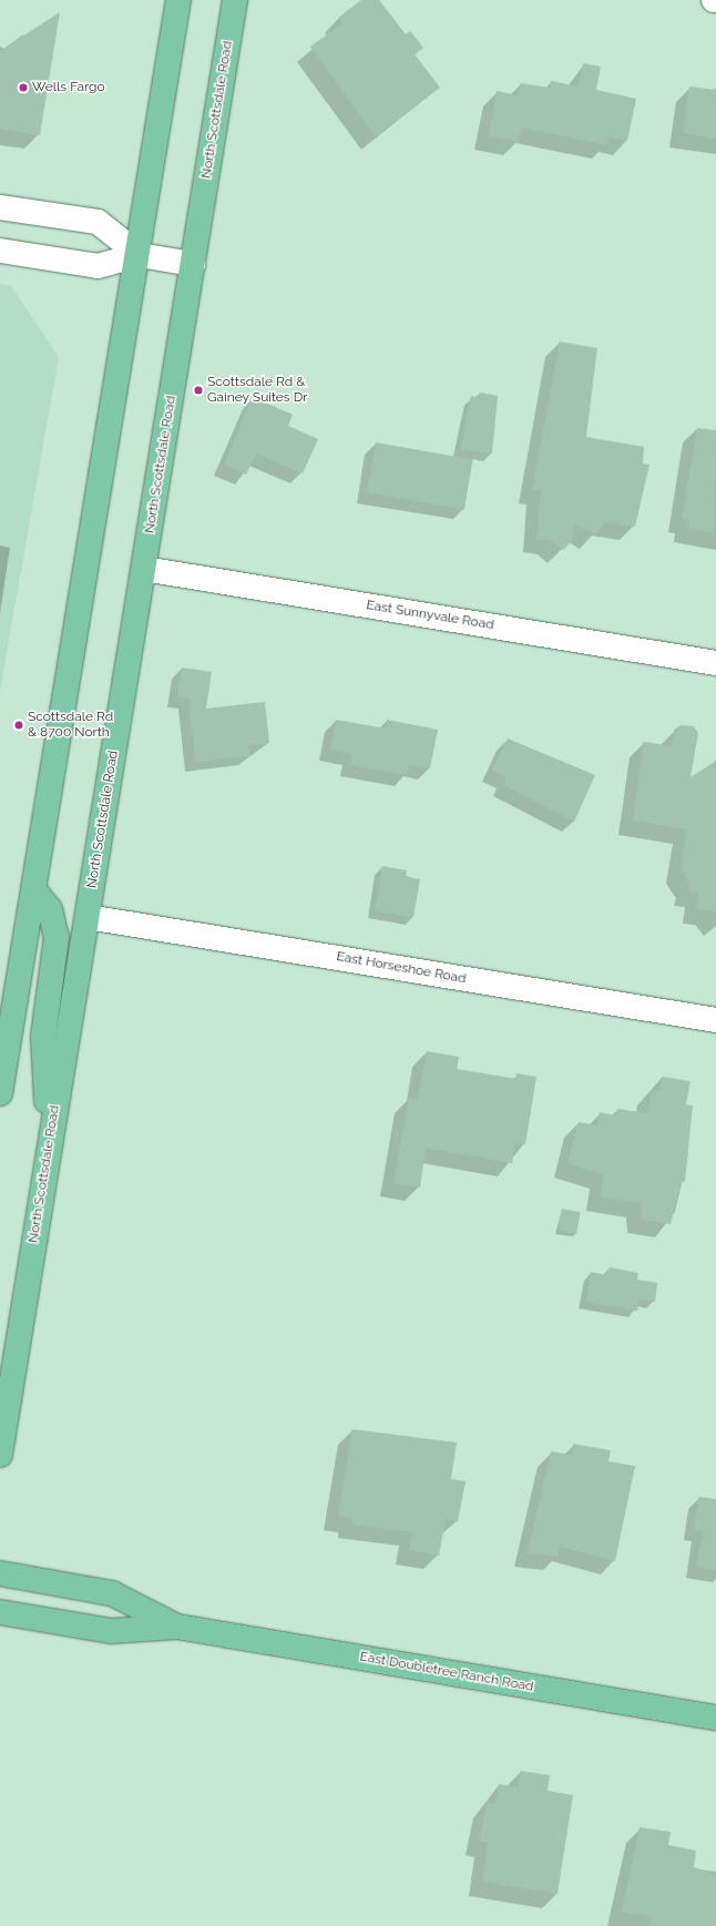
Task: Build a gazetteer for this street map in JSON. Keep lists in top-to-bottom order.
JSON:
{
  "streets": {
    "main road": ["North Scottsdale Road", "East Doubletree Ranch Road"],
    "street": ["East Sunnyvale Road", "East Horseshoe Road"]
  },
  "crossings": [
    ["North Scottsdale Road", "East Sunnyvale Road"],
    ["North Scottsdale Road", "East Horseshoe Road"]
  ],
  "places": ["Wells Fargo", "Scottsdale Rd & Gainey Suites Dr", "Scottsdale Rd & 8700 North"]
}
